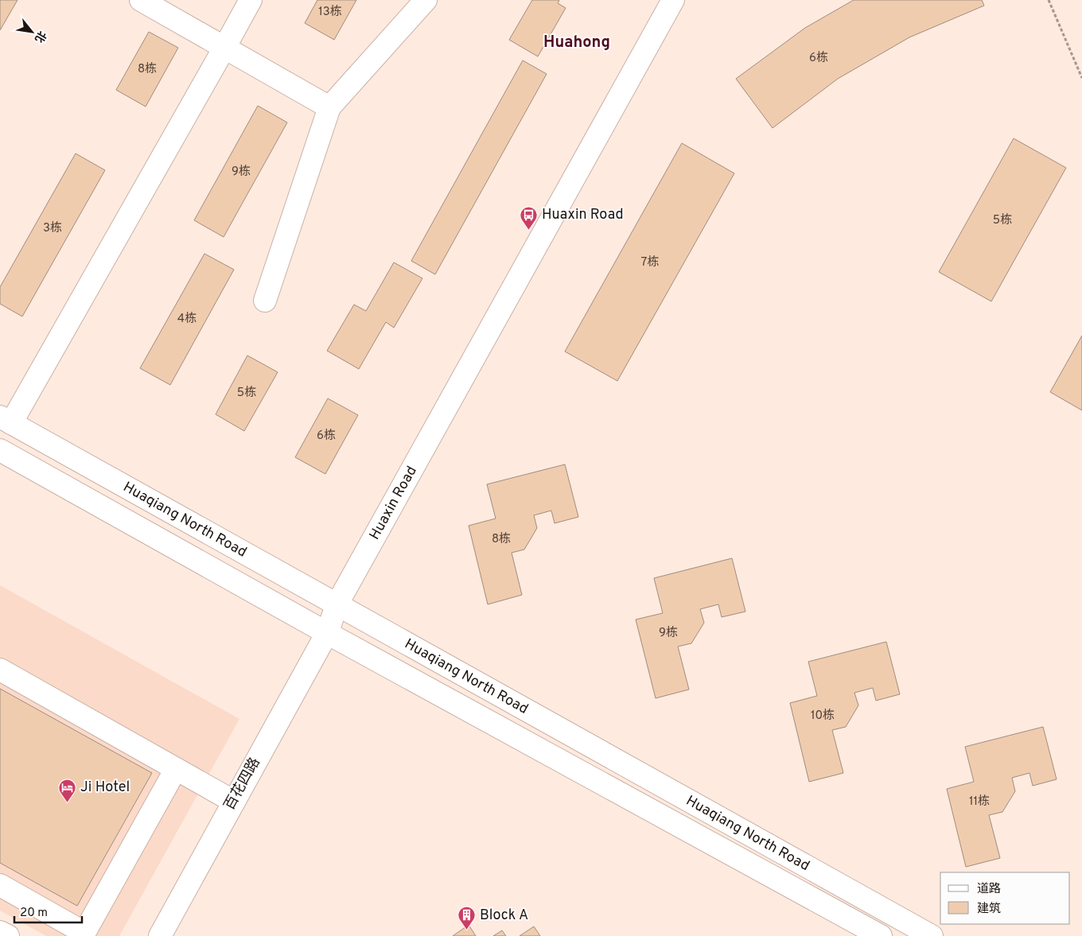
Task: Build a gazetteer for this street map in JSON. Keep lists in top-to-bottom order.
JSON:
{
  "streets": {
    "main road": ["Huaxin Road", "Huaqiang North Road", "百花四路"]
  },
  "crossings": [
    ["Huaxin Road", "Huaqiang North Road"],
    ["Huaxin Road", "百花四路"],
    ["Huaqiang North Road", "百花四路"]
  ],
  "districts": ["Huahong"],
  "places": {
    "bus stop": ["Huaxin Road"],
    "hotel": ["Ji Hotel"],
    "building": ["Block A"]
  },
  "house_numbers": [
    "13栋",
    "6栋",
    "8栋",
    "9栋",
    "5栋",
    "3栋",
    "7栋",
    "4栋",
    "5栋",
    "6栋",
    "8栋",
    "9栋",
    "10栋",
    "11栋"
  ],
  "legend": ["道路", "建筑"],
  "scale_bar": "20 m",
  "north": "bottom right"
}
